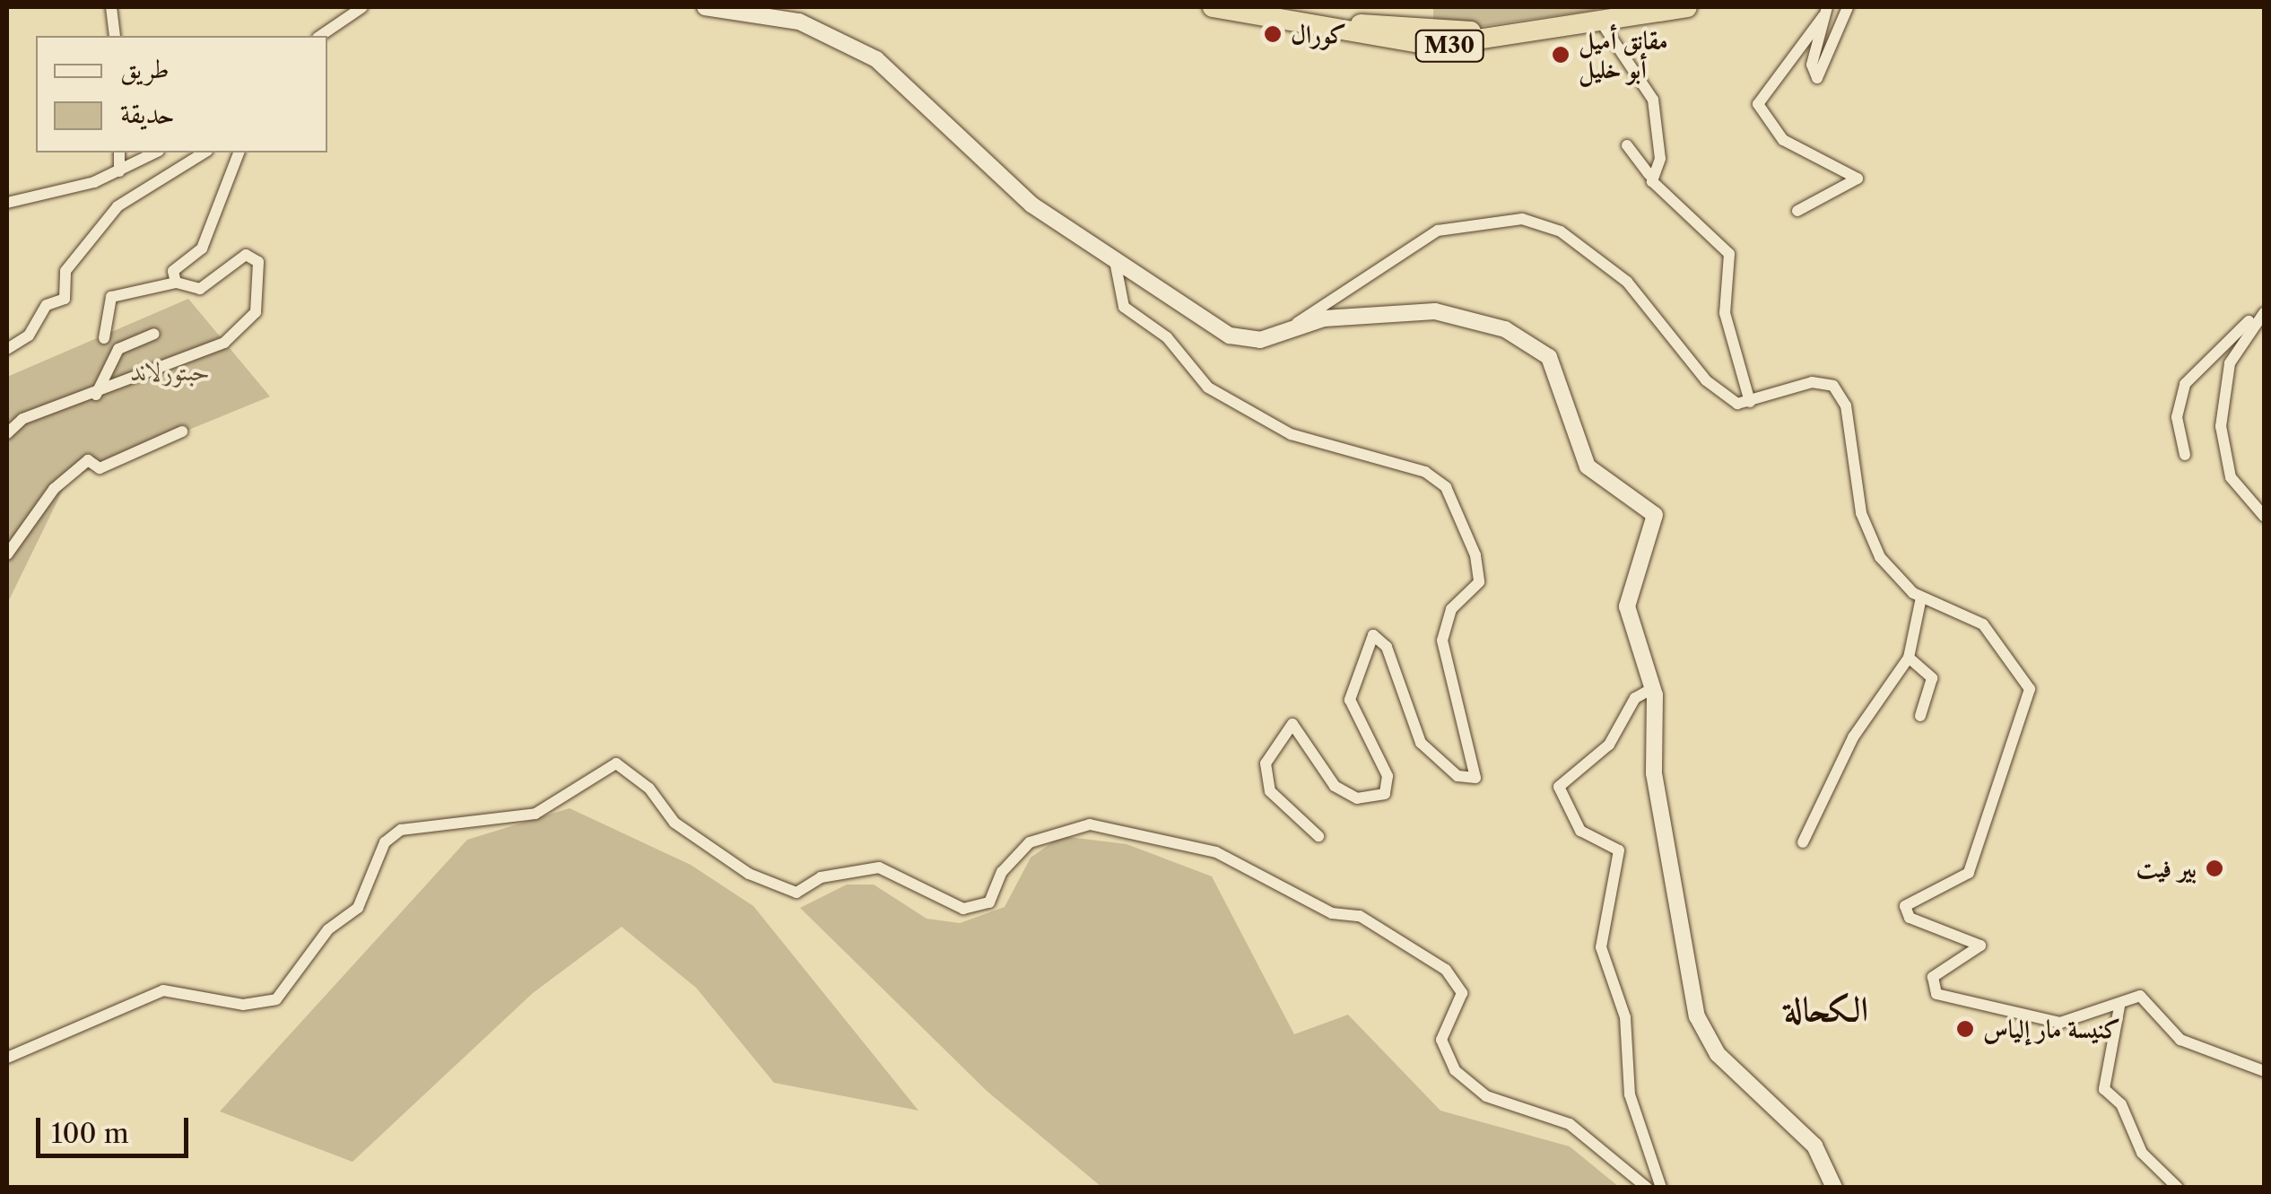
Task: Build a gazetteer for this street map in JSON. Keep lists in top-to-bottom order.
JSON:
{
  "streets": {
    "highway": ["M30"]
  },
  "districts": ["الكحالة"],
  "parks": ["حبتورلاند"],
  "places": [
    "كورال",
    "مقانق أميل أبو خليل",
    "بير فيت",
    "كنيسة مار إلياس"
  ],
  "legend": ["طريق", "حديقة"],
  "scale_bar": "100 m"
}
